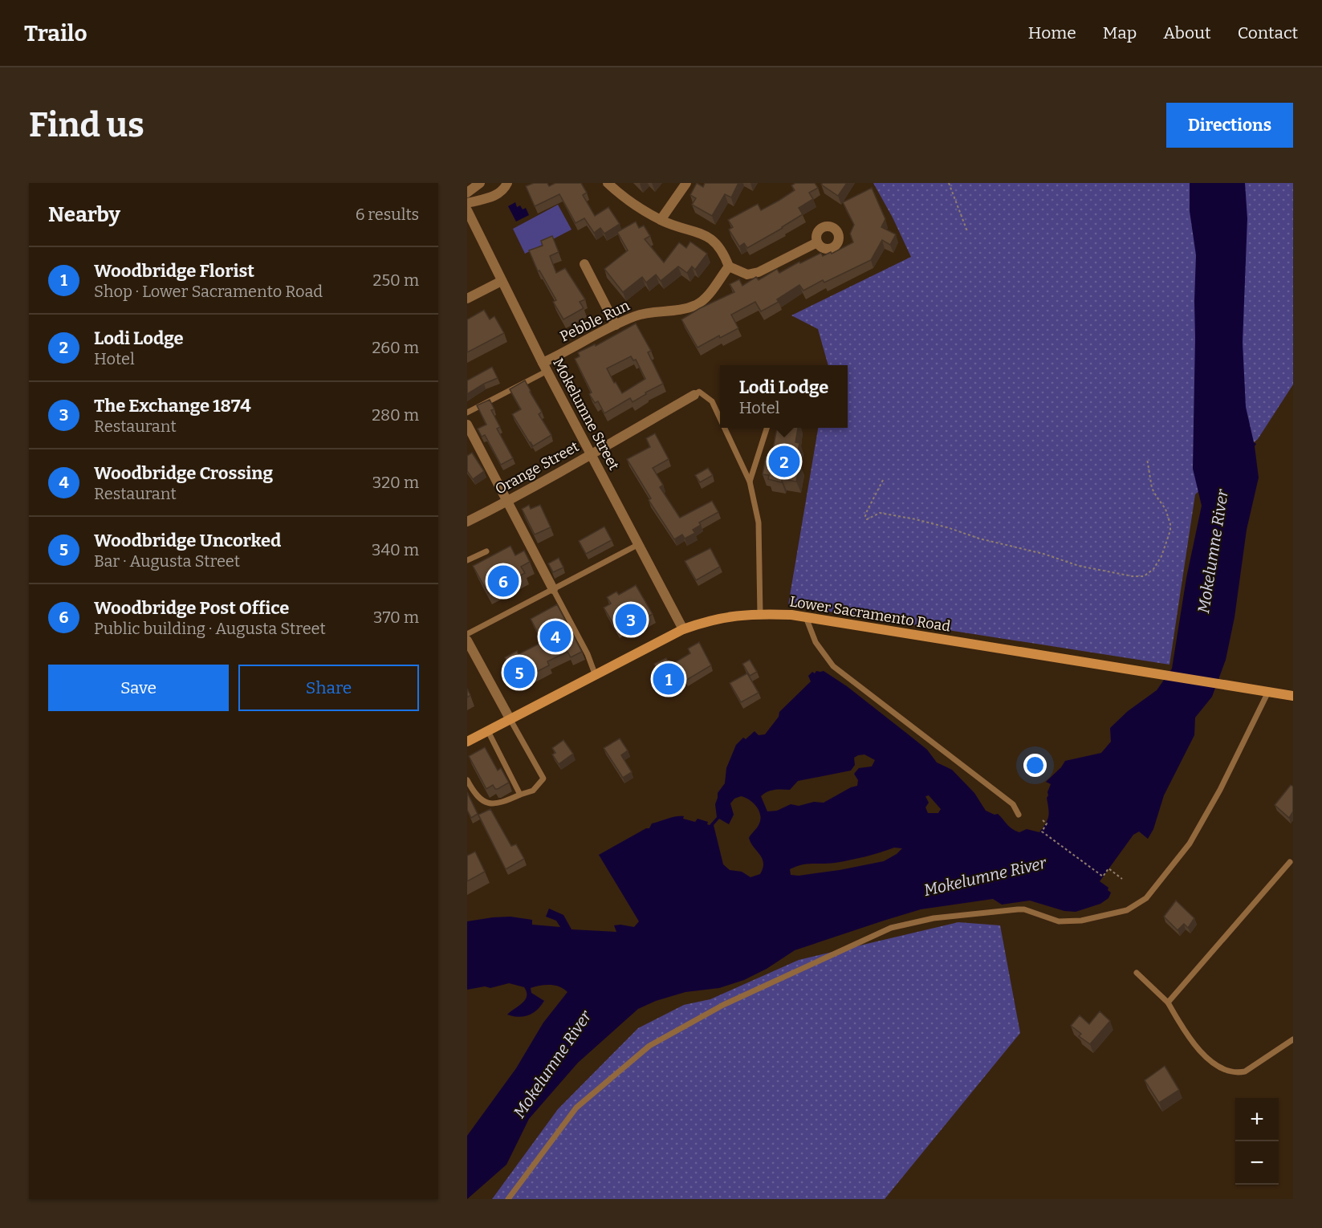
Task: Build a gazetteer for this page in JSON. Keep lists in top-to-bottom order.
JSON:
{
  "streets": {
    "main road": ["Lower Sacramento Road"],
    "street": ["Pebble Run", "Mokelumne Street", "Orange Street"]
  },
  "crossings": [
    ["Pebble Run", "Mokelumne Street"],
    ["Mokelumne Street", "Orange Street"],
    ["Mokelumne Street", "Lower Sacramento Road"]
  ],
  "water": ["Mokelumne River"],
  "page": {
    "header": "Trailo",
    "nav": [
      "Home",
      "Map",
      "About",
      "Contact"
    ],
    "buttons": [
      "Directions",
      ["Save", "Share"]
    ],
    "title": "Find us",
    "heading": ["Nearby", "6 results"],
    "list": [
      {
        "mark": "1",
        "name": "Woodbridge Florist",
        "note": "Shop · Lower Sacramento Road",
        "value": "250 m"
      },
      {
        "mark": "2",
        "name": "Lodi Lodge",
        "note": "Hotel",
        "value": "260 m"
      },
      {
        "mark": "3",
        "name": "The Exchange 1874",
        "note": "Restaurant",
        "value": "280 m"
      },
      {
        "mark": "4",
        "name": "Woodbridge Crossing",
        "note": "Restaurant",
        "value": "320 m"
      },
      {
        "mark": "5",
        "name": "Woodbridge Uncorked",
        "note": "Bar · Augusta Street",
        "value": "340 m"
      },
      {
        "mark": "6",
        "name": "Woodbridge Post Office",
        "note": "Public building · Augusta Street",
        "value": "370 m"
      }
    ],
    "popup": ["Lodi Lodge", "Hotel"],
    "pins": [
      "2",
      "6",
      "3",
      "4",
      "5",
      "1"
    ],
    "map_buttons": ["+", "−"]
  }
}
